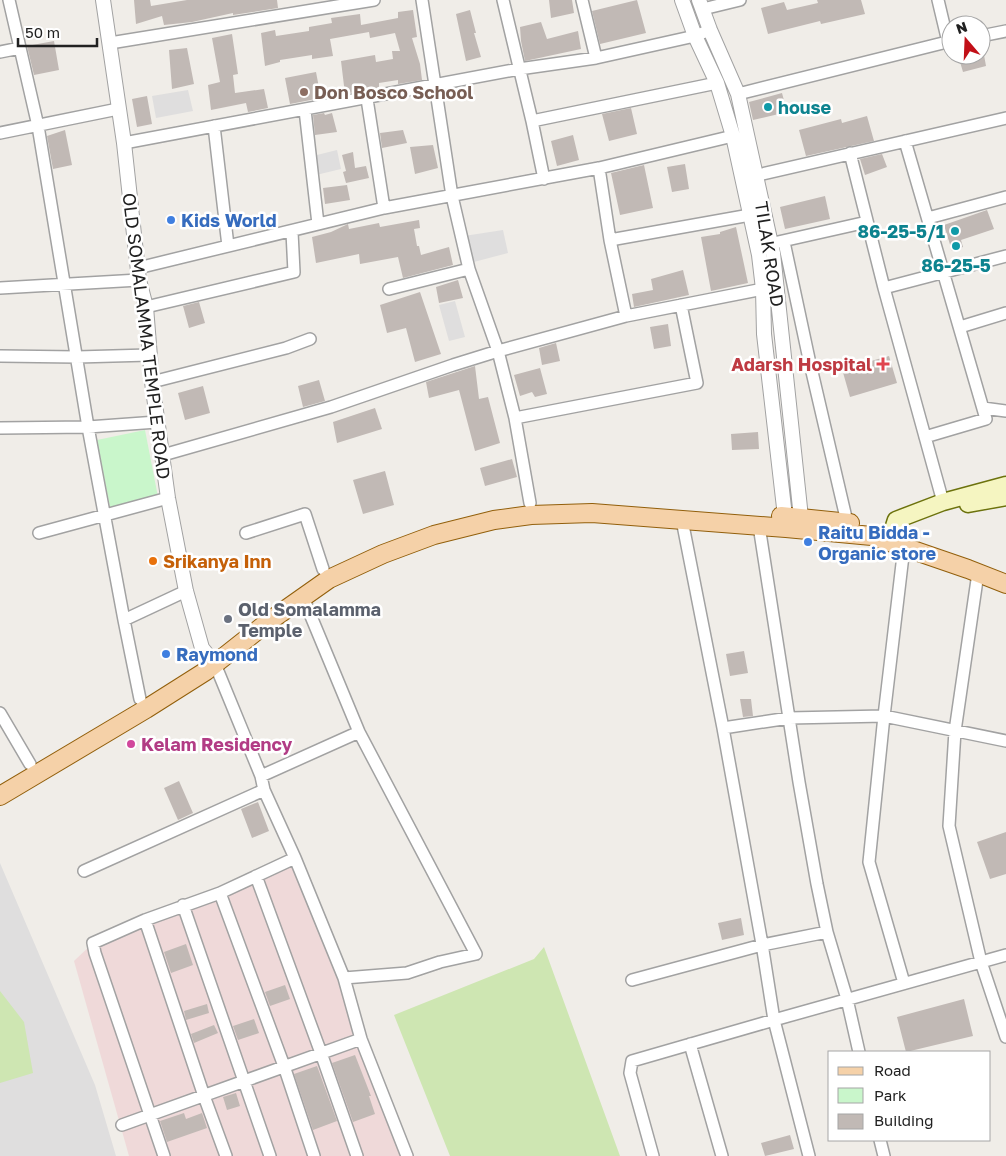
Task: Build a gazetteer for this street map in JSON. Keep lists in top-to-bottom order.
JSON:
{
  "streets": {
    "street": ["TILAK ROAD", "OLD SOMALAMMA TEMPLE ROAD"]
  },
  "places": {
    "other": [
      "Don Bosco School",
      "house",
      "Kids World",
      "86-25-5/1",
      "86-25-5",
      "Raitu Bidda - Organic store",
      "Srikanya Inn",
      "Old Somalamma Temple",
      "Raymond",
      "Kelam Residency"
    ],
    "health": ["Adarsh Hospital"]
  },
  "legend": ["Road", "Park", "Building"],
  "scale_bar": "50 m",
  "north": "top"
}
